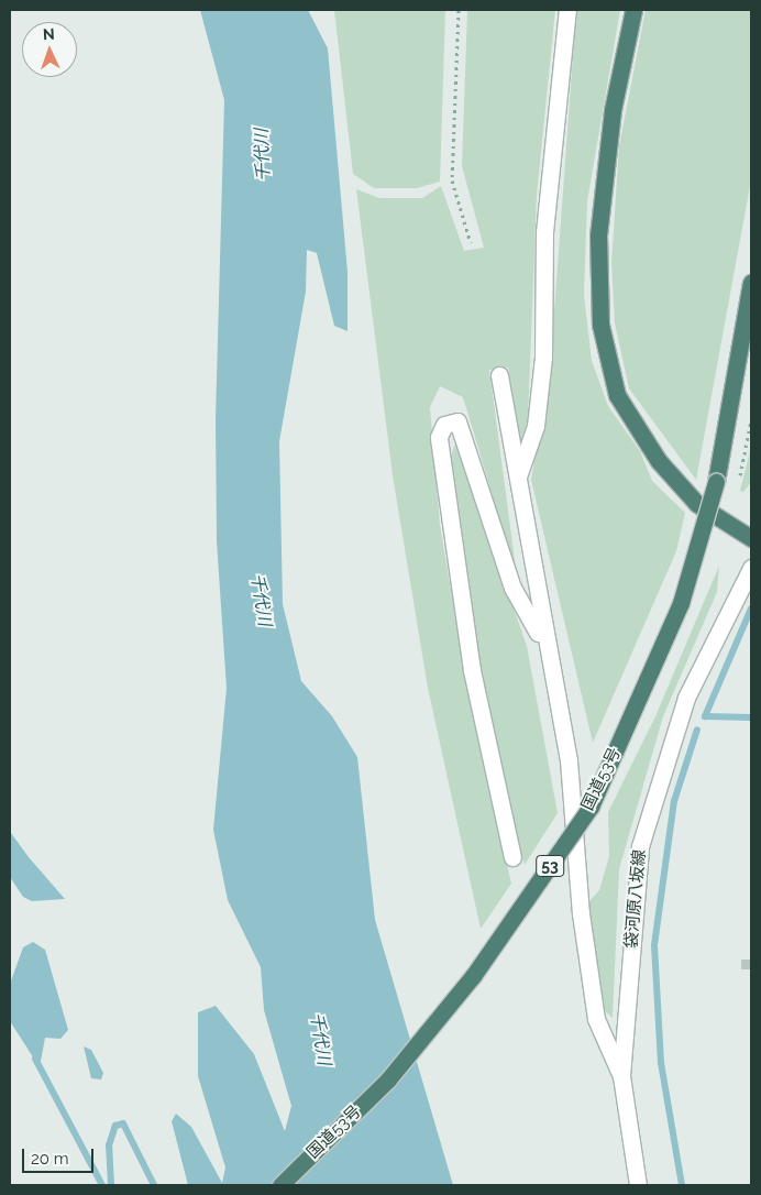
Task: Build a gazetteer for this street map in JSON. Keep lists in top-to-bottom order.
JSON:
{
  "streets": {
    "highway": ["国道53号", "53"],
    "street": ["袋河原八坂線"]
  },
  "water": ["千代川"],
  "scale_bar": "20 m",
  "north": "top"
}
